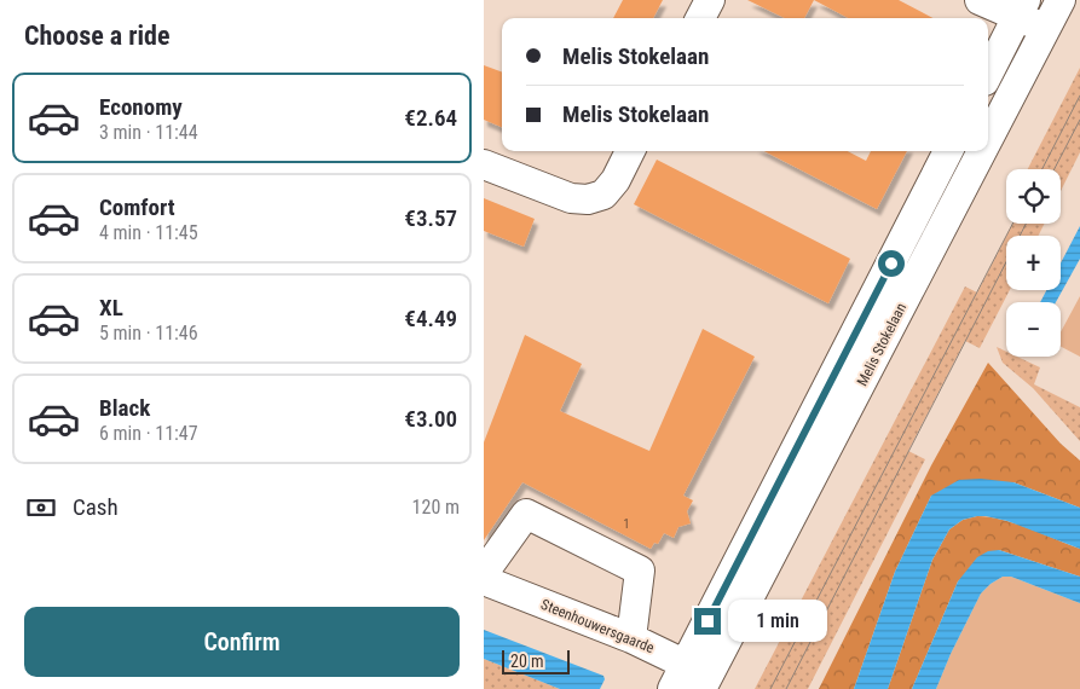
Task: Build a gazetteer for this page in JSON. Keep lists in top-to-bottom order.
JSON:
{
  "streets": {
    "street": ["Melis Stokelaan", "Steenhouwersgaarde"]
  },
  "crossings": [
    ["Melis Stokelaan", "Steenhouwersgaarde"]
  ],
  "house_numbers": ["1"],
  "scale_bar": "20 m",
  "page": {
    "heading": "Choose a ride",
    "banner": ["Melis Stokelaan", "Melis Stokelaan"],
    "list": [
      {
        "name": "Economy",
        "note": "3 min · 11:44",
        "value": "€2.64"
      },
      {
        "name": "Comfort",
        "note": "4 min · 11:45",
        "value": "€3.57"
      },
      {
        "name": "XL",
        "note": "5 min · 11:46",
        "value": "€4.49"
      },
      {
        "name": "Black",
        "note": "6 min · 11:47",
        "value": "€3.00"
      }
    ],
    "map_buttons": ["+", "−"],
    "pay": ["Cash", "120 m"],
    "buttons": "Confirm",
    "bubble": "1 min",
    "scale": "20 m"
  }
}
